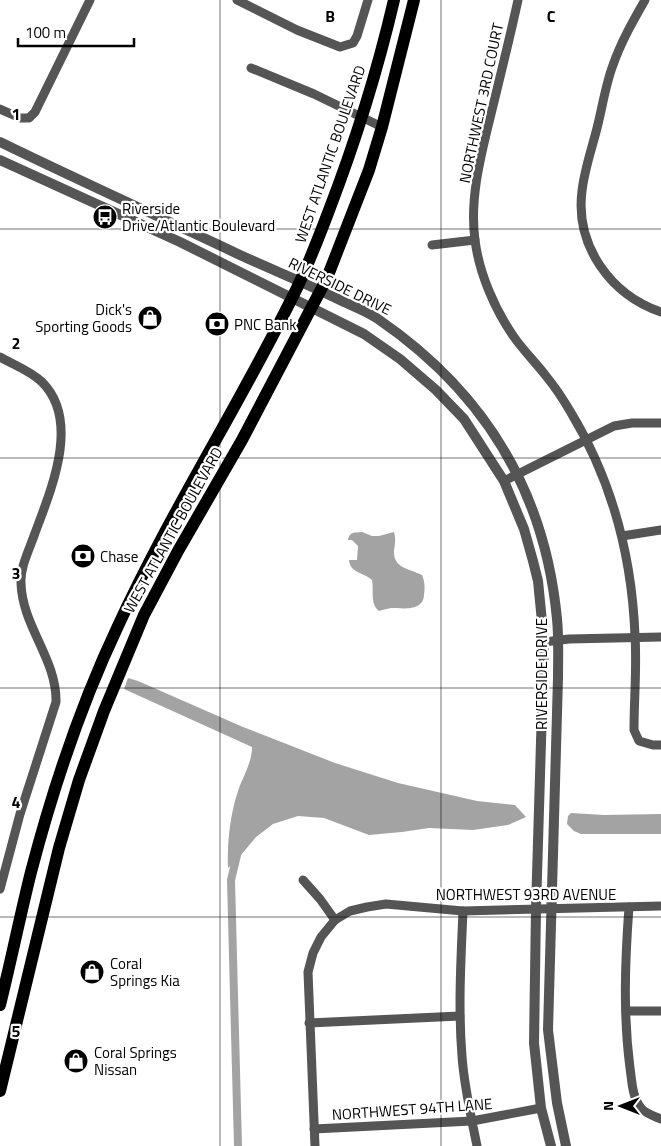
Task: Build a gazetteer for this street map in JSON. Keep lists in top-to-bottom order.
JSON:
{
  "streets": {
    "main road": ["WEST ATLANTIC BOULEVARD"],
    "street": [
      "NORTHWEST 3RD COURT",
      "RIVERSIDE DRIVE",
      "NORTHWEST 93RD AVENUE",
      "NORTHWEST 94TH LANE"
    ]
  },
  "crossings": [
    ["WEST ATLANTIC BOULEVARD", "RIVERSIDE DRIVE"],
    ["RIVERSIDE DRIVE", "NORTHWEST 93RD AVENUE"],
    ["RIVERSIDE DRIVE", "NORTHWEST 94TH LANE"]
  ],
  "places": {
    "bus stop": ["Riverside Drive/Atlantic Boulevard"],
    "shop": ["Dick's Sporting Goods", "Coral Springs Kia", "Coral Springs Nissan"],
    "bank": ["PNC Bank", "Chase"]
  },
  "scale_bar": "100 m",
  "north": "left",
  "grid": {
    "columns": ["B", "C"],
    "rows": [
      "1",
      "2",
      "3",
      "4",
      "5"
    ]
  }
}
